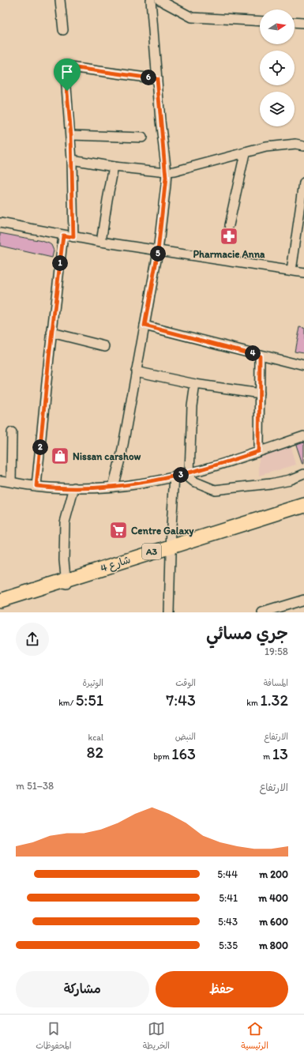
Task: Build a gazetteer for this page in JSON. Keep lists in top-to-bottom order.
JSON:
{
  "streets": {
    "highway": ["A3", "شارع 4"]
  },
  "places": {
    "pharmacy": ["Pharmacie Anna"],
    "shop": ["Nissan carshow"],
    "supermarket": ["Centre Galaxy"]
  },
  "north": "right",
  "page": {
    "pins": [
      "6",
      "5",
      "1",
      "4",
      "2",
      "3"
    ],
    "heading": ["جري مسائي", "19:58"],
    "stats": [
      ["المسافة", "1.32 km"],
      ["الوقت", "7:43"],
      ["الوتيرة", "5:51 /km"],
      ["الارتفاع", "13 m"],
      ["النبض", "163 bpm"],
      ["kcal", "82"]
    ],
    "chart": ["الارتفاع", "38–51 m"],
    "list": [
      {
        "name": "200 m",
        "note": "5:44"
      },
      {
        "name": "400 m",
        "note": "5:41"
      },
      {
        "name": "600 m",
        "note": "5:43"
      },
      {
        "name": "800 m",
        "note": "5:35"
      }
    ],
    "buttons": ["حفظ", "مشاركة"],
    "tabs": ["الرئيسية", "الخريطة", "المحفوظات"]
  }
}
